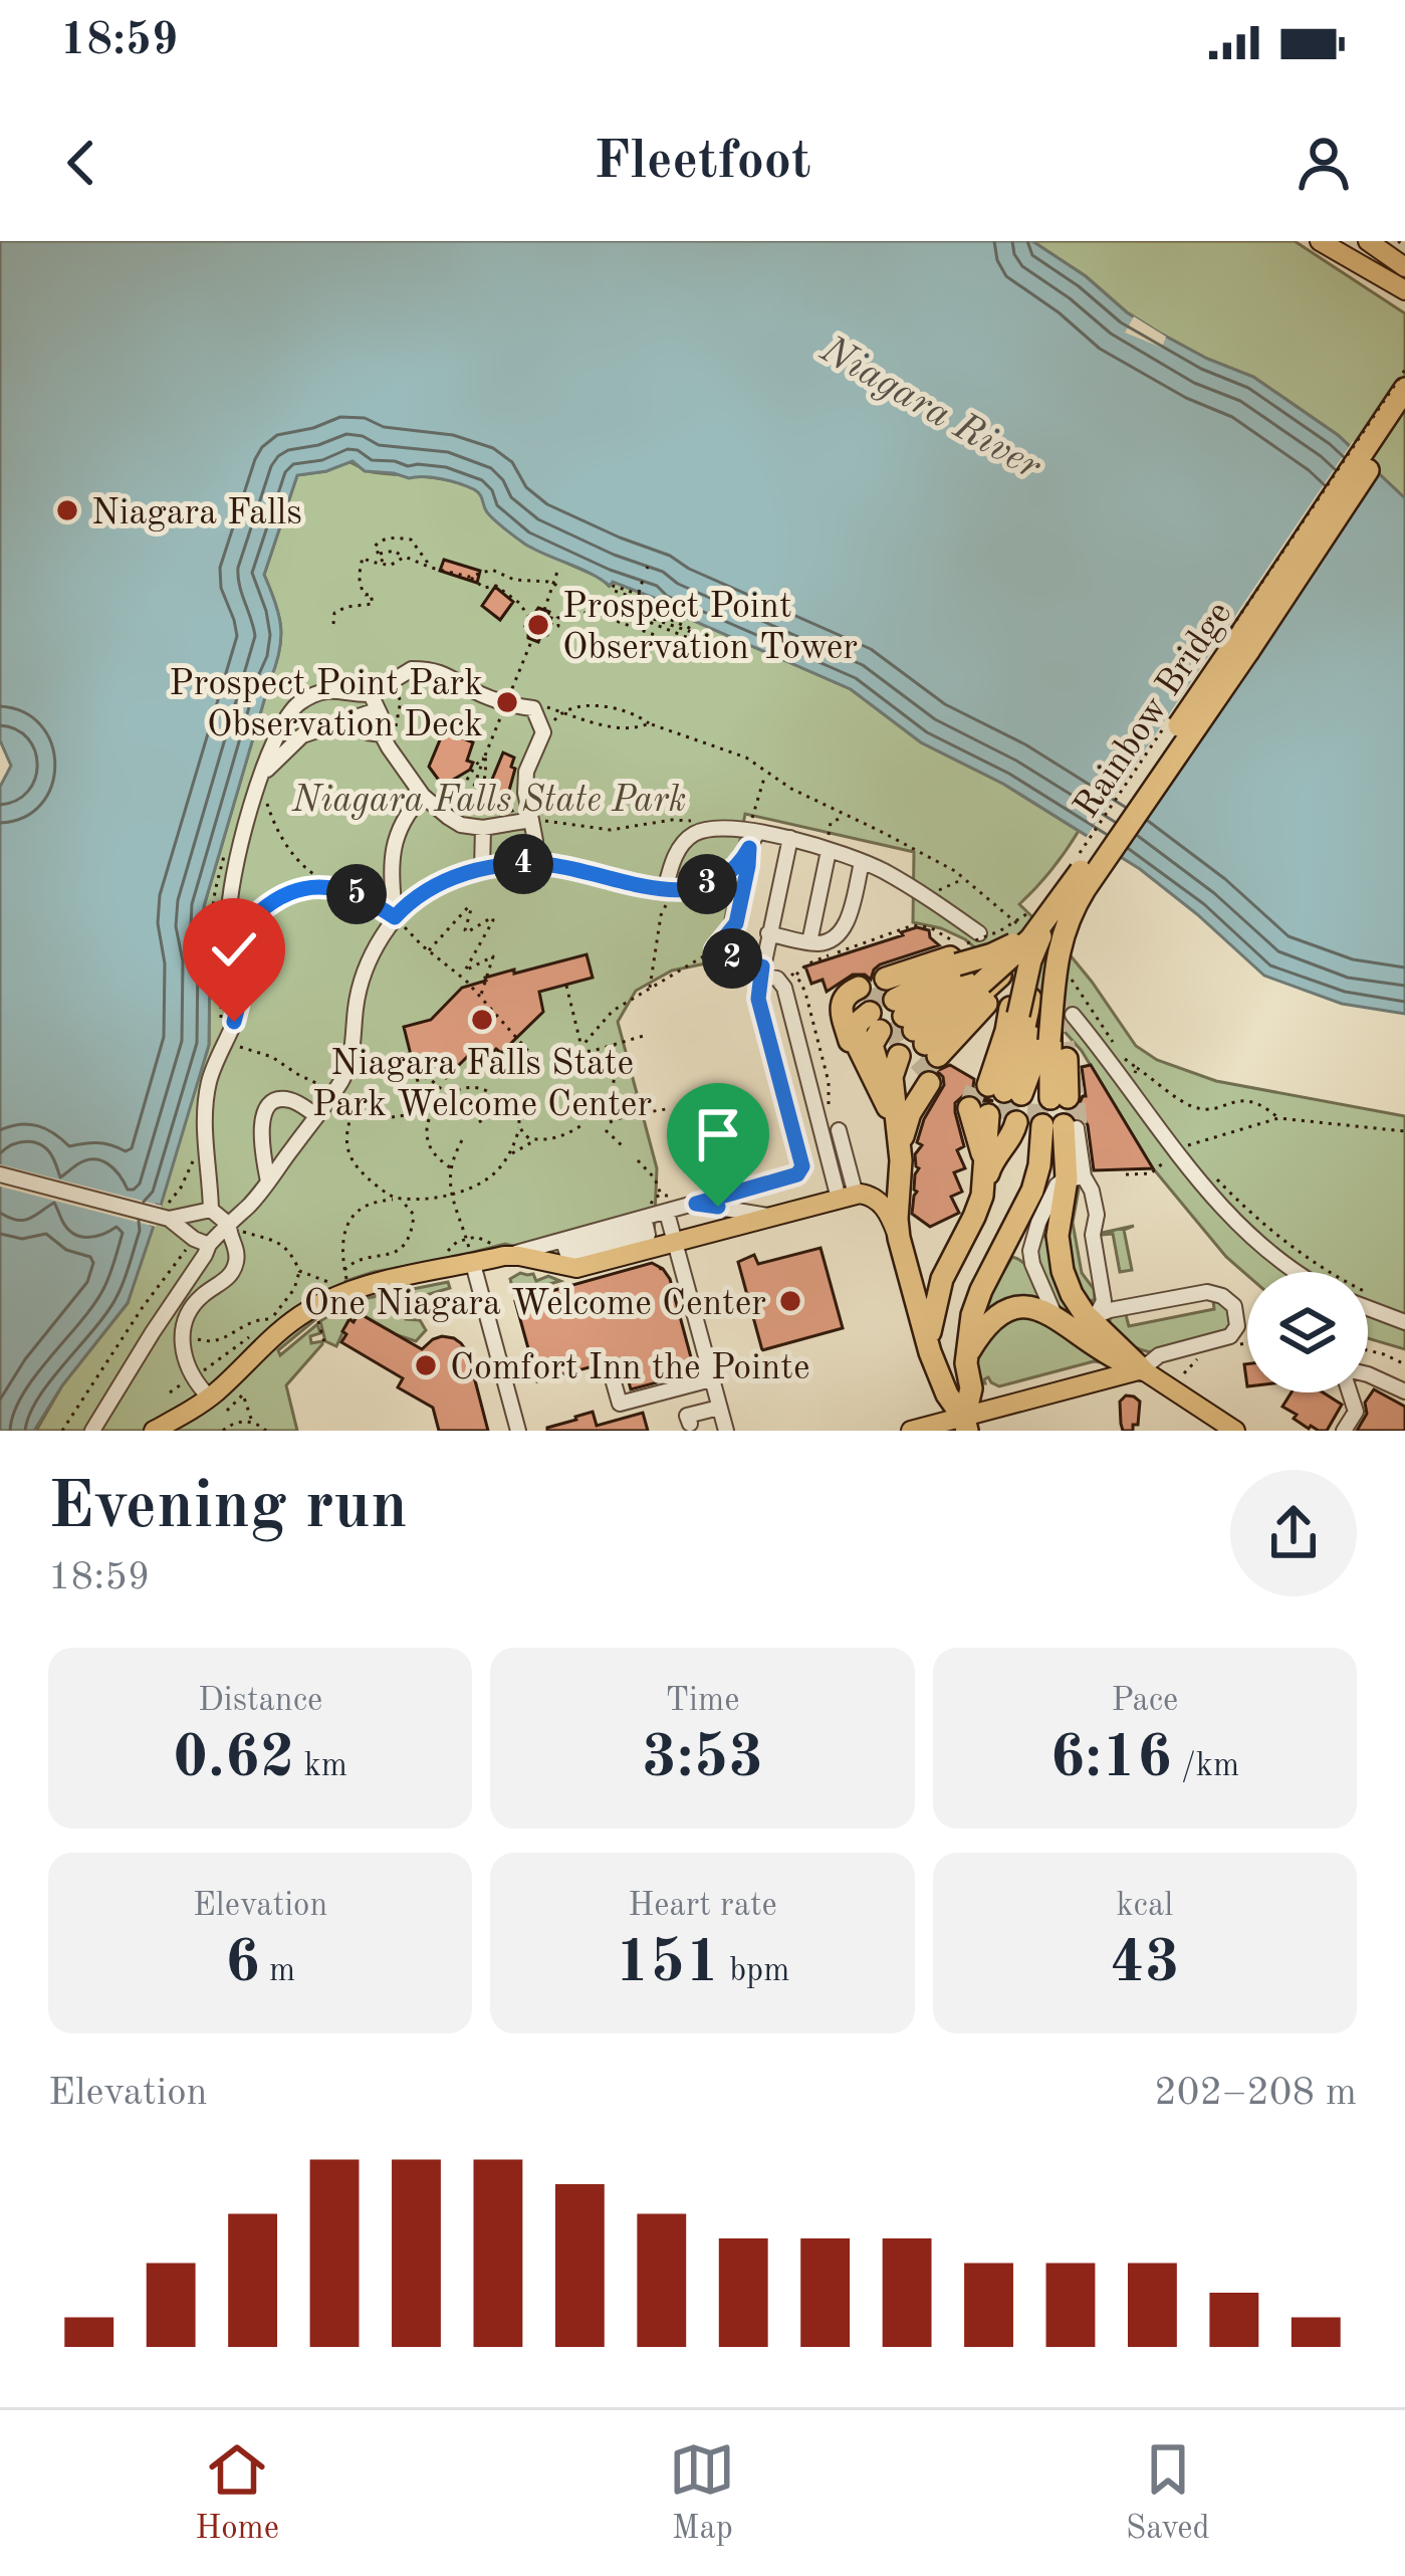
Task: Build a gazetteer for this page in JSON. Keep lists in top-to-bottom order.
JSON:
{
  "streets": {
    "highway": ["Rainbow Bridge"]
  },
  "water": ["Niagara River"],
  "parks": ["Niagara Falls State Park"],
  "places": [
    "Niagara Falls",
    "Prospect Point Observation Tower",
    "Prospect Point Park Observation Deck",
    "Niagara Falls State Park Welcome Center",
    "One Niagara Welcome Center",
    "Comfort Inn the Pointe"
  ],
  "page": {
    "status": "18:59",
    "header": "Fleetfoot",
    "pins": [
      "4",
      "3",
      "5",
      "2"
    ],
    "heading": ["Evening run", "18:59"],
    "stats": [
      ["Distance", "0.62 km"],
      ["Time", "3:53"],
      ["Pace", "6:16 /km"],
      ["Elevation", "6 m"],
      ["Heart rate", "151 bpm"],
      ["kcal", "43"]
    ],
    "chart": ["Elevation", "202–208 m"],
    "tabs": ["Home", "Map", "Saved"]
  }
}
